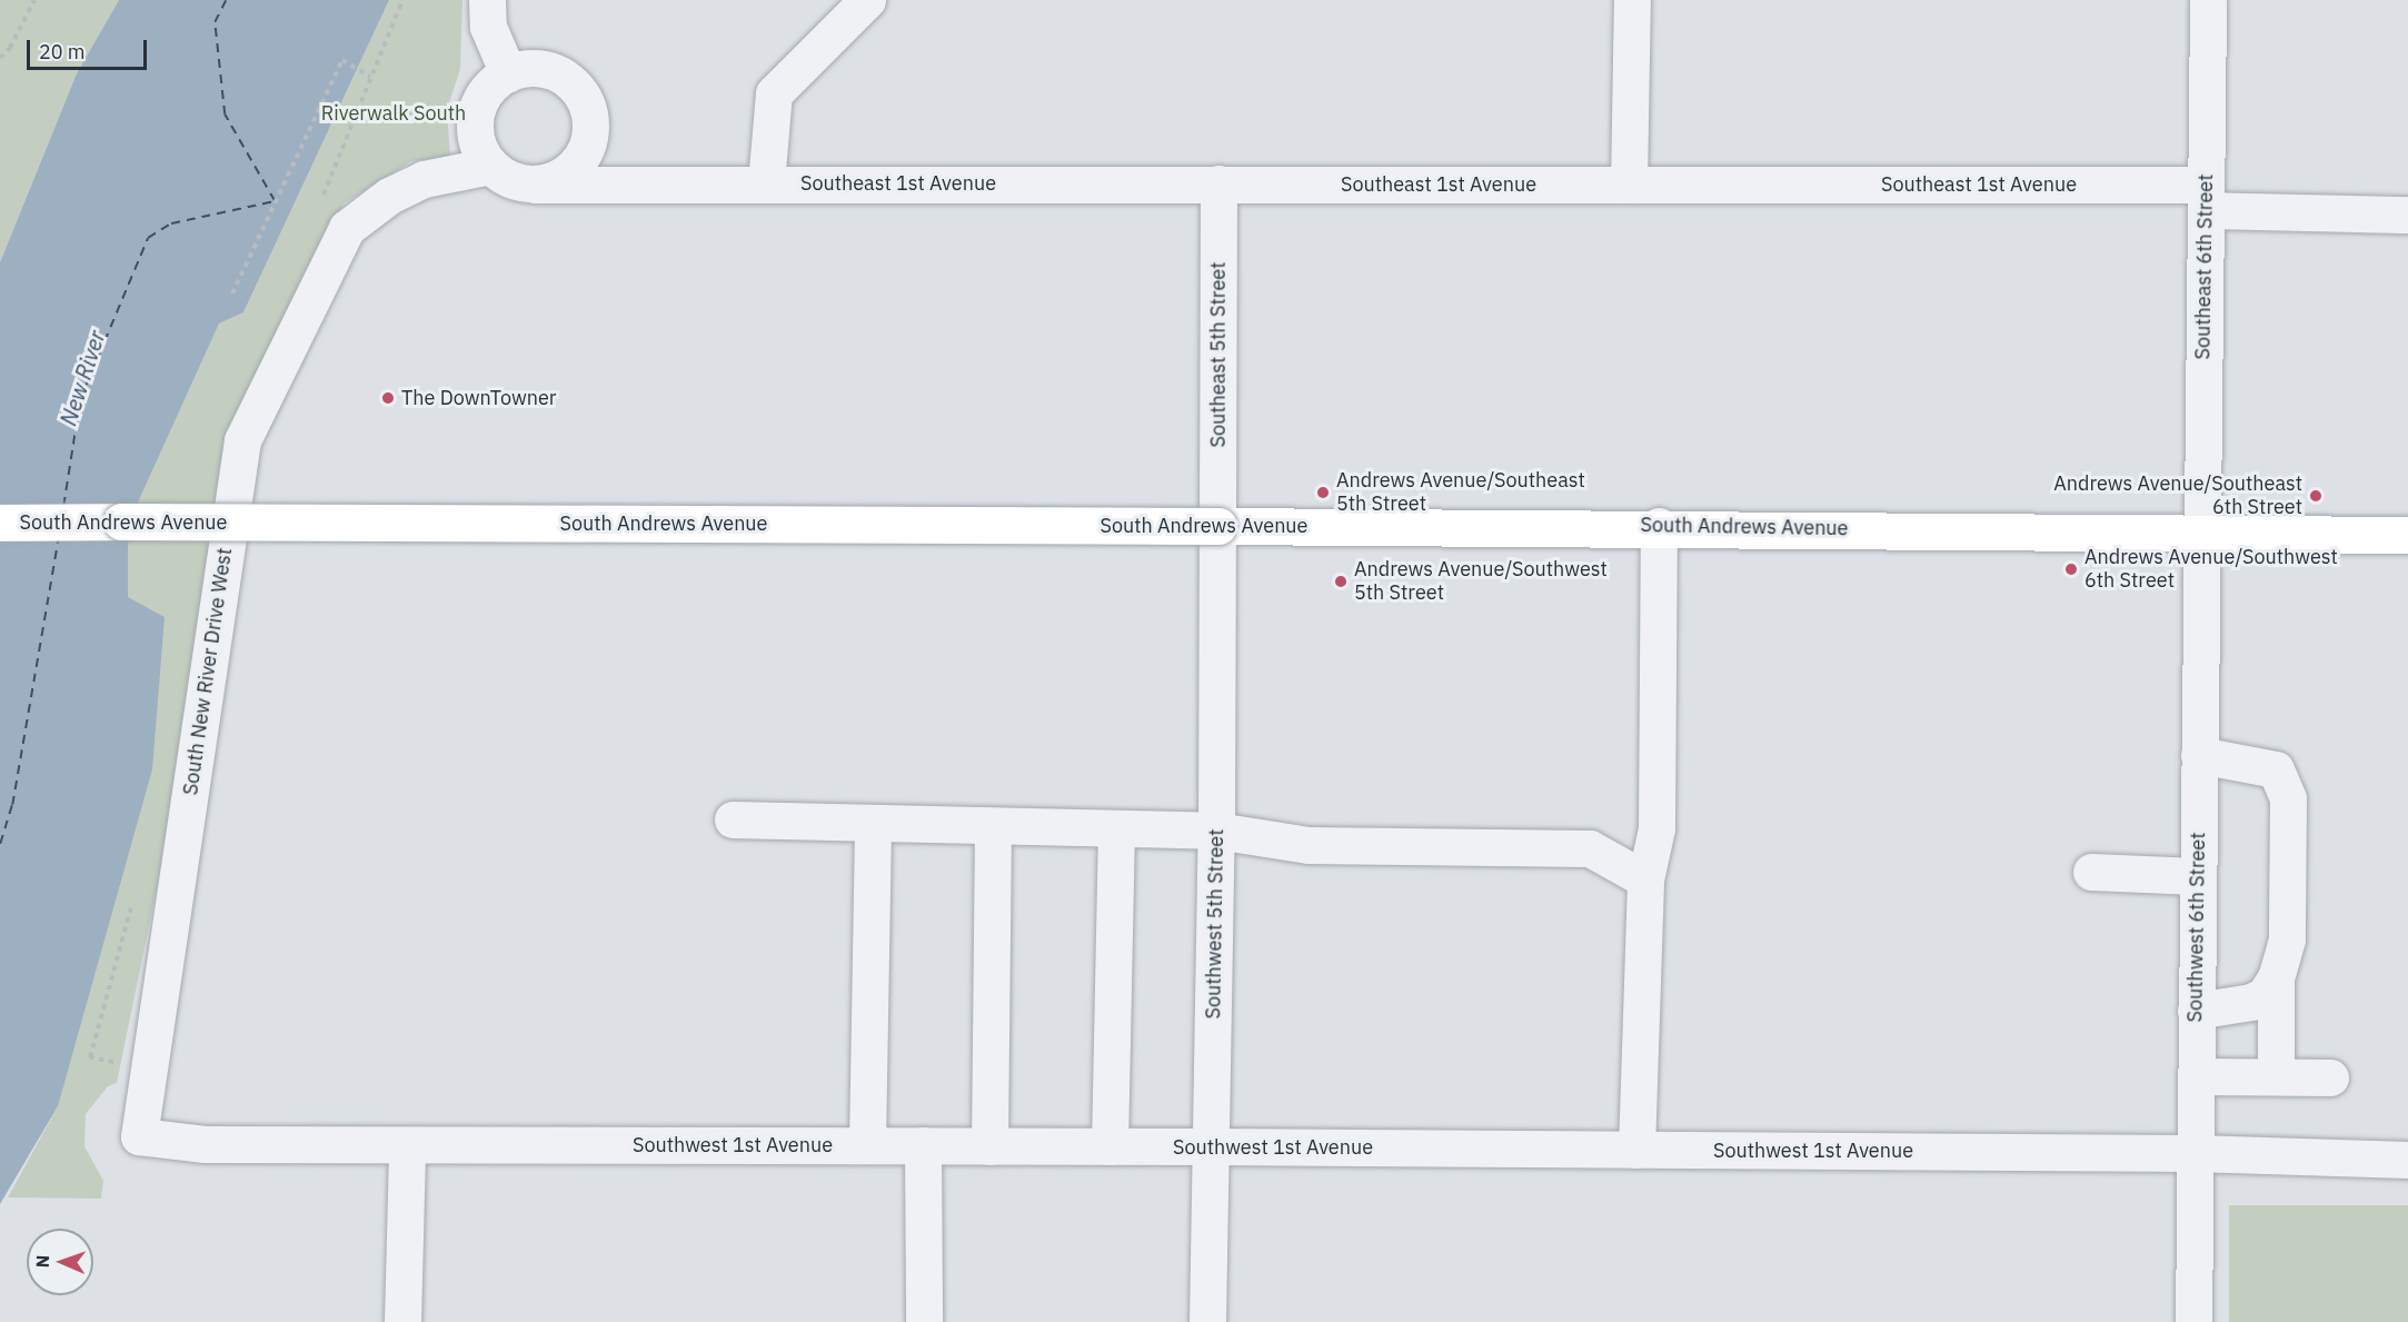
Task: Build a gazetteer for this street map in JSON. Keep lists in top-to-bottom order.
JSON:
{
  "streets": {
    "main road": ["South Andrews Avenue"],
    "street": [
      "Southeast 1st Avenue",
      "Southeast 6th Street",
      "Southeast 5th Street",
      "South New River Drive West",
      "Southwest 5th Street",
      "Southwest 6th Street",
      "Southwest 1st Avenue"
    ]
  },
  "crossings": [
    ["Southeast 1st Avenue", "Southeast 6th Street"],
    ["Southeast 1st Avenue", "Southeast 5th Street"],
    ["Southeast 1st Avenue", "South New River Drive West"],
    ["Southeast 6th Street", "South Andrews Avenue"],
    ["Southeast 6th Street", "Southwest 6th Street"],
    ["Southeast 5th Street", "South Andrews Avenue"],
    ["Southeast 5th Street", "Southwest 5th Street"],
    ["South Andrews Avenue", "Southwest 5th Street"],
    ["South Andrews Avenue", "Southwest 6th Street"],
    ["South New River Drive West", "Southwest 1st Avenue"],
    ["Southwest 5th Street", "Southwest 1st Avenue"],
    ["Southwest 6th Street", "Southwest 1st Avenue"]
  ],
  "water": ["New River"],
  "parks": ["Riverwalk South"],
  "places": [
    "The DownTowner",
    "Andrews Avenue/Southeast 5th Street",
    "Andrews Avenue/Southeast 6th Street",
    "Andrews Avenue/Southwest 6th Street",
    "Andrews Avenue/Southwest 5th Street"
  ],
  "scale_bar": "20 m",
  "north": "left"
}
